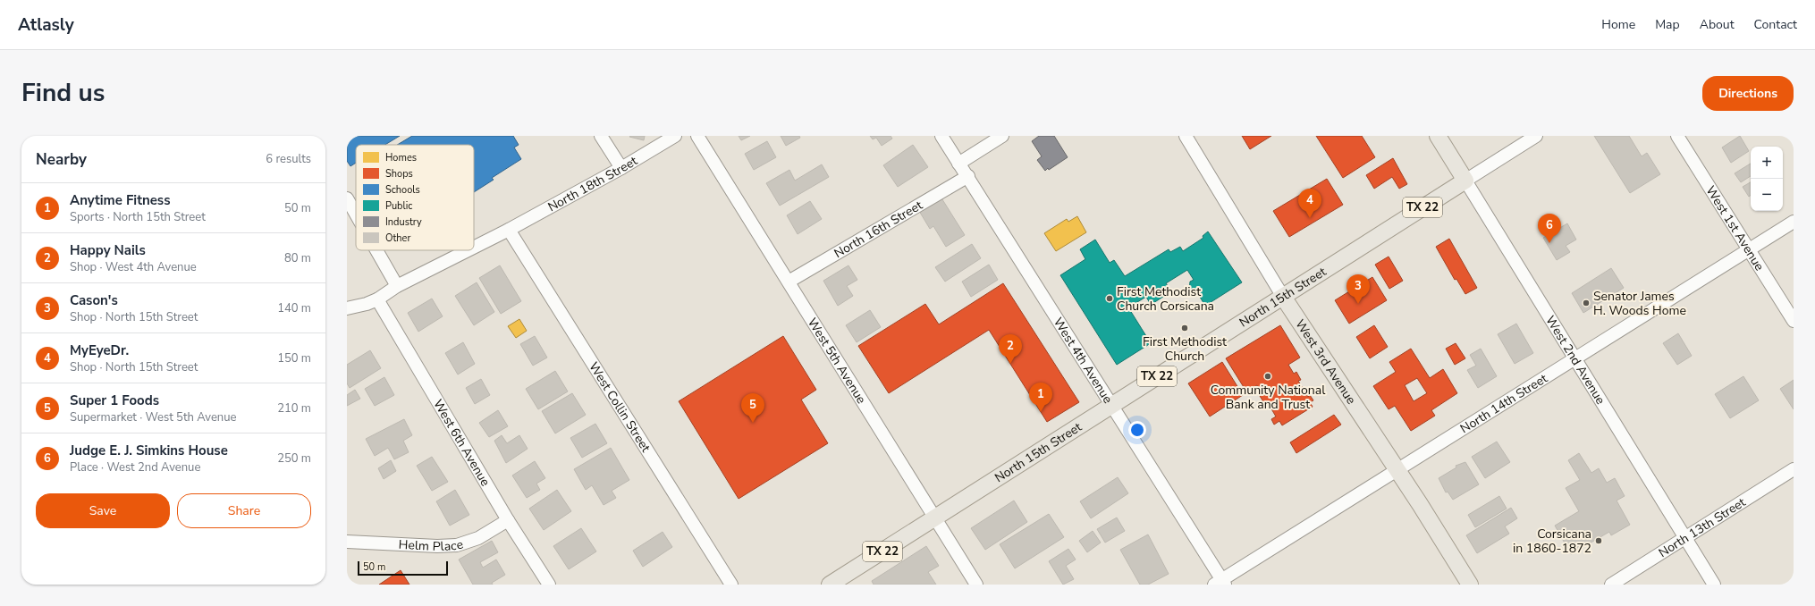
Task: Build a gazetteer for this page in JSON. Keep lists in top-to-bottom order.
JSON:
{
  "streets": {
    "main road": [
      "TX 22",
      "North 15th Street",
      "West 2nd Avenue",
      "West 3rd Avenue"
    ],
    "street": [
      "North 18th Street",
      "North 16th Street",
      "West 1st Avenue",
      "West 4th Avenue",
      "West 5th Avenue",
      "North 14th Street",
      "West Collin Street",
      "West 6th Avenue",
      "North 13th Street",
      "Helm Place"
    ]
  },
  "crossings": [
    ["North 18th Street", "West Collin Street"],
    ["North 18th Street", "West 6th Avenue"],
    ["North 16th Street", "West 4th Avenue"],
    ["North 16th Street", "West 5th Avenue"],
    ["West 1st Avenue", "North 14th Street"],
    ["North 15th Street", "West 4th Avenue"],
    ["North 15th Street", "West 5th Avenue"],
    ["North 15th Street", "West 2nd Avenue"],
    ["North 15th Street", "West 3rd Avenue"],
    ["West 4th Avenue", "North 14th Street"],
    ["West 2nd Avenue", "North 14th Street"],
    ["West 2nd Avenue", "North 13th Street"],
    ["West 3rd Avenue", "North 14th Street"],
    ["West 6th Avenue", "Helm Place"]
  ],
  "places": [
    "First Methodist Church Corsicana",
    "Senator James H. Woods Home",
    "First Methodist Church",
    "Community National Bank and Trust",
    "Corsicana in 1860-1872"
  ],
  "legend": [
    "Homes",
    "Shops",
    "Schools",
    "Public",
    "Industry",
    "Other"
  ],
  "scale_bar": "50 m",
  "page": {
    "header": "Atlasly",
    "nav": [
      "Home",
      "Map",
      "About",
      "Contact"
    ],
    "title": "Find us",
    "buttons": [
      "Directions",
      ["Save", "Share"]
    ],
    "heading": ["Nearby", "6 results"],
    "map_buttons": ["+", "−"],
    "list": [
      {
        "mark": "1",
        "name": "Anytime Fitness",
        "note": "Sports · North 15th Street",
        "value": "50 m"
      },
      {
        "mark": "2",
        "name": "Happy Nails",
        "note": "Shop · West 4th Avenue",
        "value": "80 m"
      },
      {
        "mark": "3",
        "name": "Cason's",
        "note": "Shop · North 15th Street",
        "value": "140 m"
      },
      {
        "mark": "4",
        "name": "MyEyeDr.",
        "note": "Shop · North 15th Street",
        "value": "150 m"
      },
      {
        "mark": "5",
        "name": "Super 1 Foods",
        "note": "Supermarket · West 5th Avenue",
        "value": "210 m"
      },
      {
        "mark": "6",
        "name": "Judge E. J. Simkins House",
        "note": "Place · West 2nd Avenue",
        "value": "250 m"
      }
    ],
    "pins": [
      "4",
      "6",
      "3",
      "2",
      "1",
      "5"
    ],
    "scale": "50 m"
  }
}
